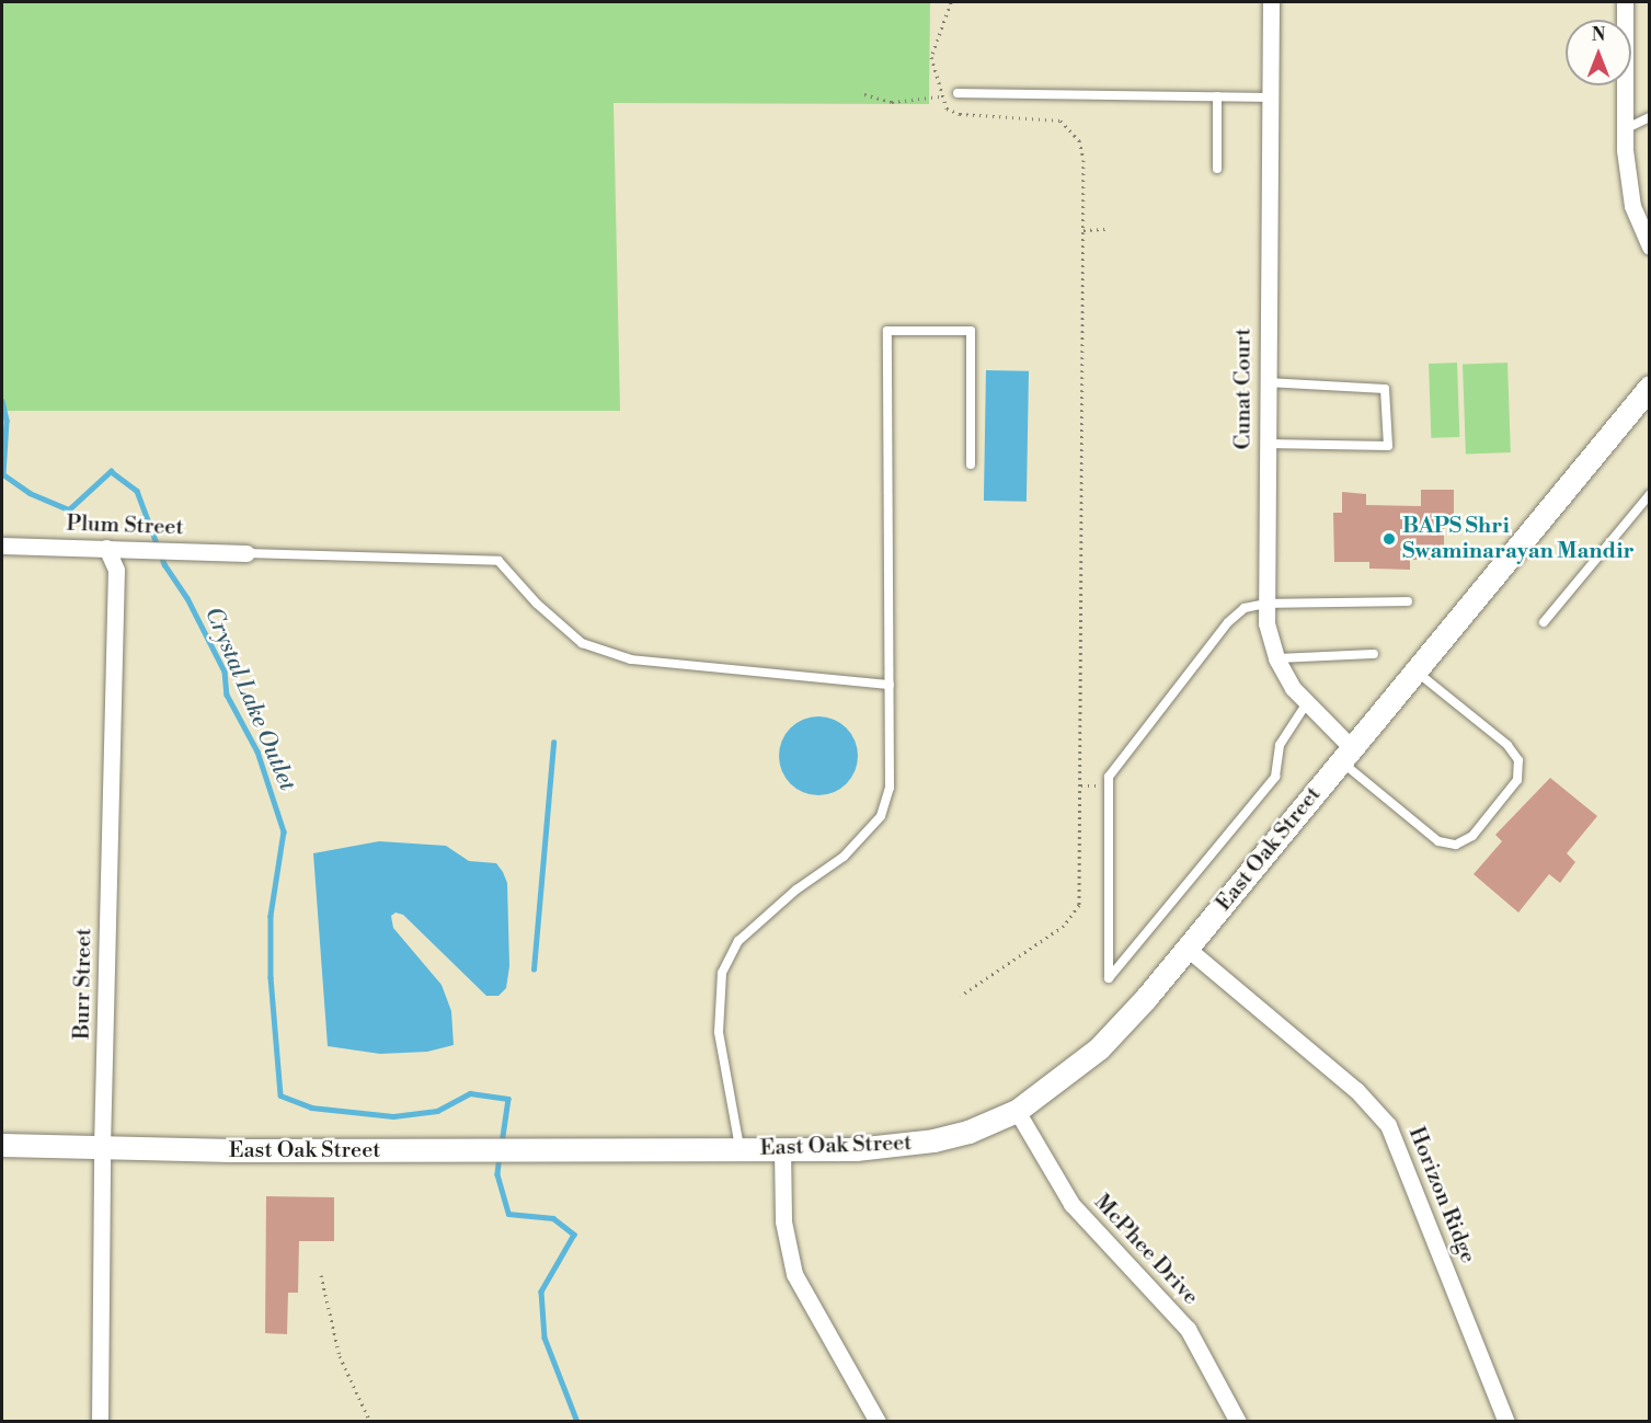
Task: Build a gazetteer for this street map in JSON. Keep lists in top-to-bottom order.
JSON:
{
  "streets": {
    "street": [
      "Cunat Court",
      "Plum Street",
      "East Oak Street",
      "Burr Street",
      "Horizon Ridge",
      "McPhee Drive"
    ]
  },
  "crossings": [
    ["Cunat Court", "East Oak Street"],
    ["Plum Street", "Burr Street"],
    ["East Oak Street", "Burr Street"],
    ["East Oak Street", "Horizon Ridge"],
    ["East Oak Street", "McPhee Drive"]
  ],
  "water": ["Crystal Lake Outlet"],
  "places": ["BAPS Shri Swaminarayan Mandir"],
  "north": "top"
}
